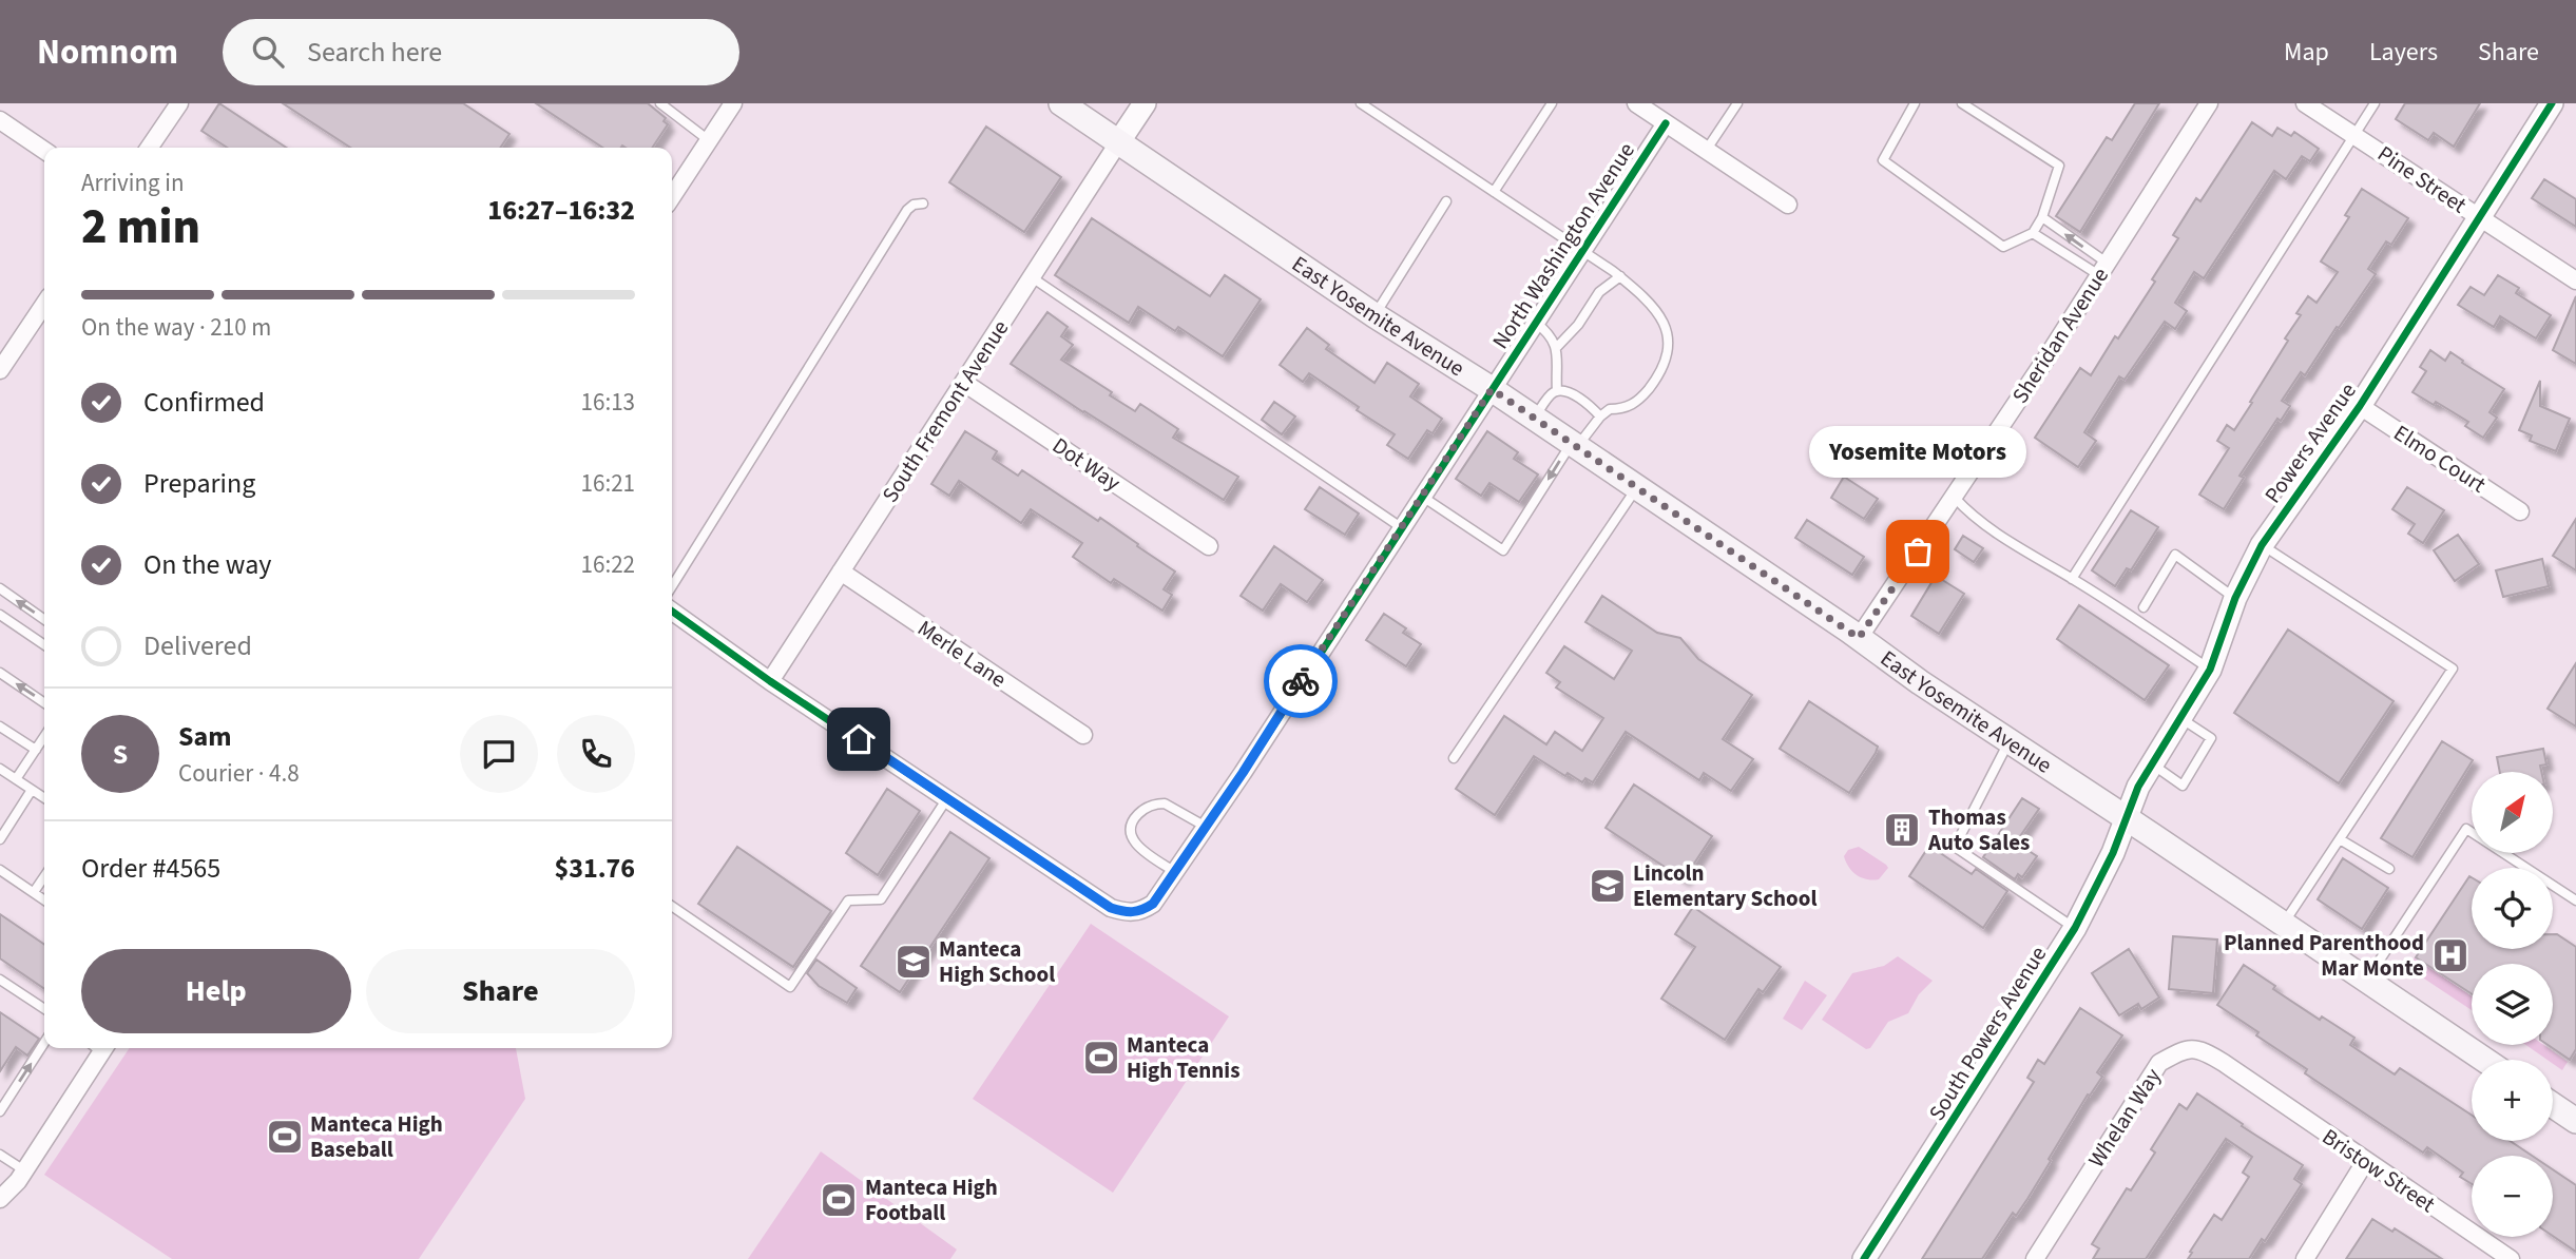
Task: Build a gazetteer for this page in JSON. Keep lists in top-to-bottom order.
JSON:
{
  "streets": {
    "main road": ["East Yosemite Avenue"],
    "street": [
      "Pine Street",
      "North Washington Avenue",
      "Sheridan Avenue",
      "South Fremont Avenue",
      "Powers Avenue",
      "Elmo Court",
      "Dot Way",
      "Merle Lane",
      "South Powers Avenue",
      "Whelan Way",
      "Bristow Street"
    ]
  },
  "crossings": [
    ["Pine Street", "Powers Avenue"],
    ["North Washington Avenue", "East Yosemite Avenue"],
    ["East Yosemite Avenue", "Sheridan Avenue"],
    ["East Yosemite Avenue", "South Fremont Avenue"],
    ["East Yosemite Avenue", "Powers Avenue"],
    ["East Yosemite Avenue", "South Powers Avenue"],
    ["South Fremont Avenue", "Dot Way"],
    ["South Fremont Avenue", "Merle Lane"],
    ["Powers Avenue", "Elmo Court"],
    ["Powers Avenue", "South Powers Avenue"],
    ["Whelan Way", "Bristow Street"]
  ],
  "places": {
    "other": ["Yosemite Motors"],
    "building": ["Thomas Auto Sales"],
    "school or university": ["Lincoln Elementary School", "Manteca High School"],
    "hospital": ["Planned Parenthood Mar Monte"],
    "sports": ["Manteca High Tennis", "Manteca High Baseball", "Manteca High Football"]
  },
  "north": "top right",
  "page": {
    "header": "Nomnom",
    "search": "Search here",
    "nav": ["Map", "Layers", "Share"],
    "heading": ["2 min", "Arriving in", "16:27–16:32"],
    "panel": [
      "Sam",
      "Courier · 4.8",
      "Order #4565",
      "$31.76"
    ],
    "bar": "On the way · 210 m",
    "list": [
      ["Confirmed", "16:13"],
      ["Preparing", "16:21"],
      ["On the way", "16:22"],
      "Delivered"
    ],
    "bubble": "Yosemite Motors",
    "round": "S",
    "map_buttons": ["+", "−"],
    "buttons": ["Help", "Share"]
  }
}
